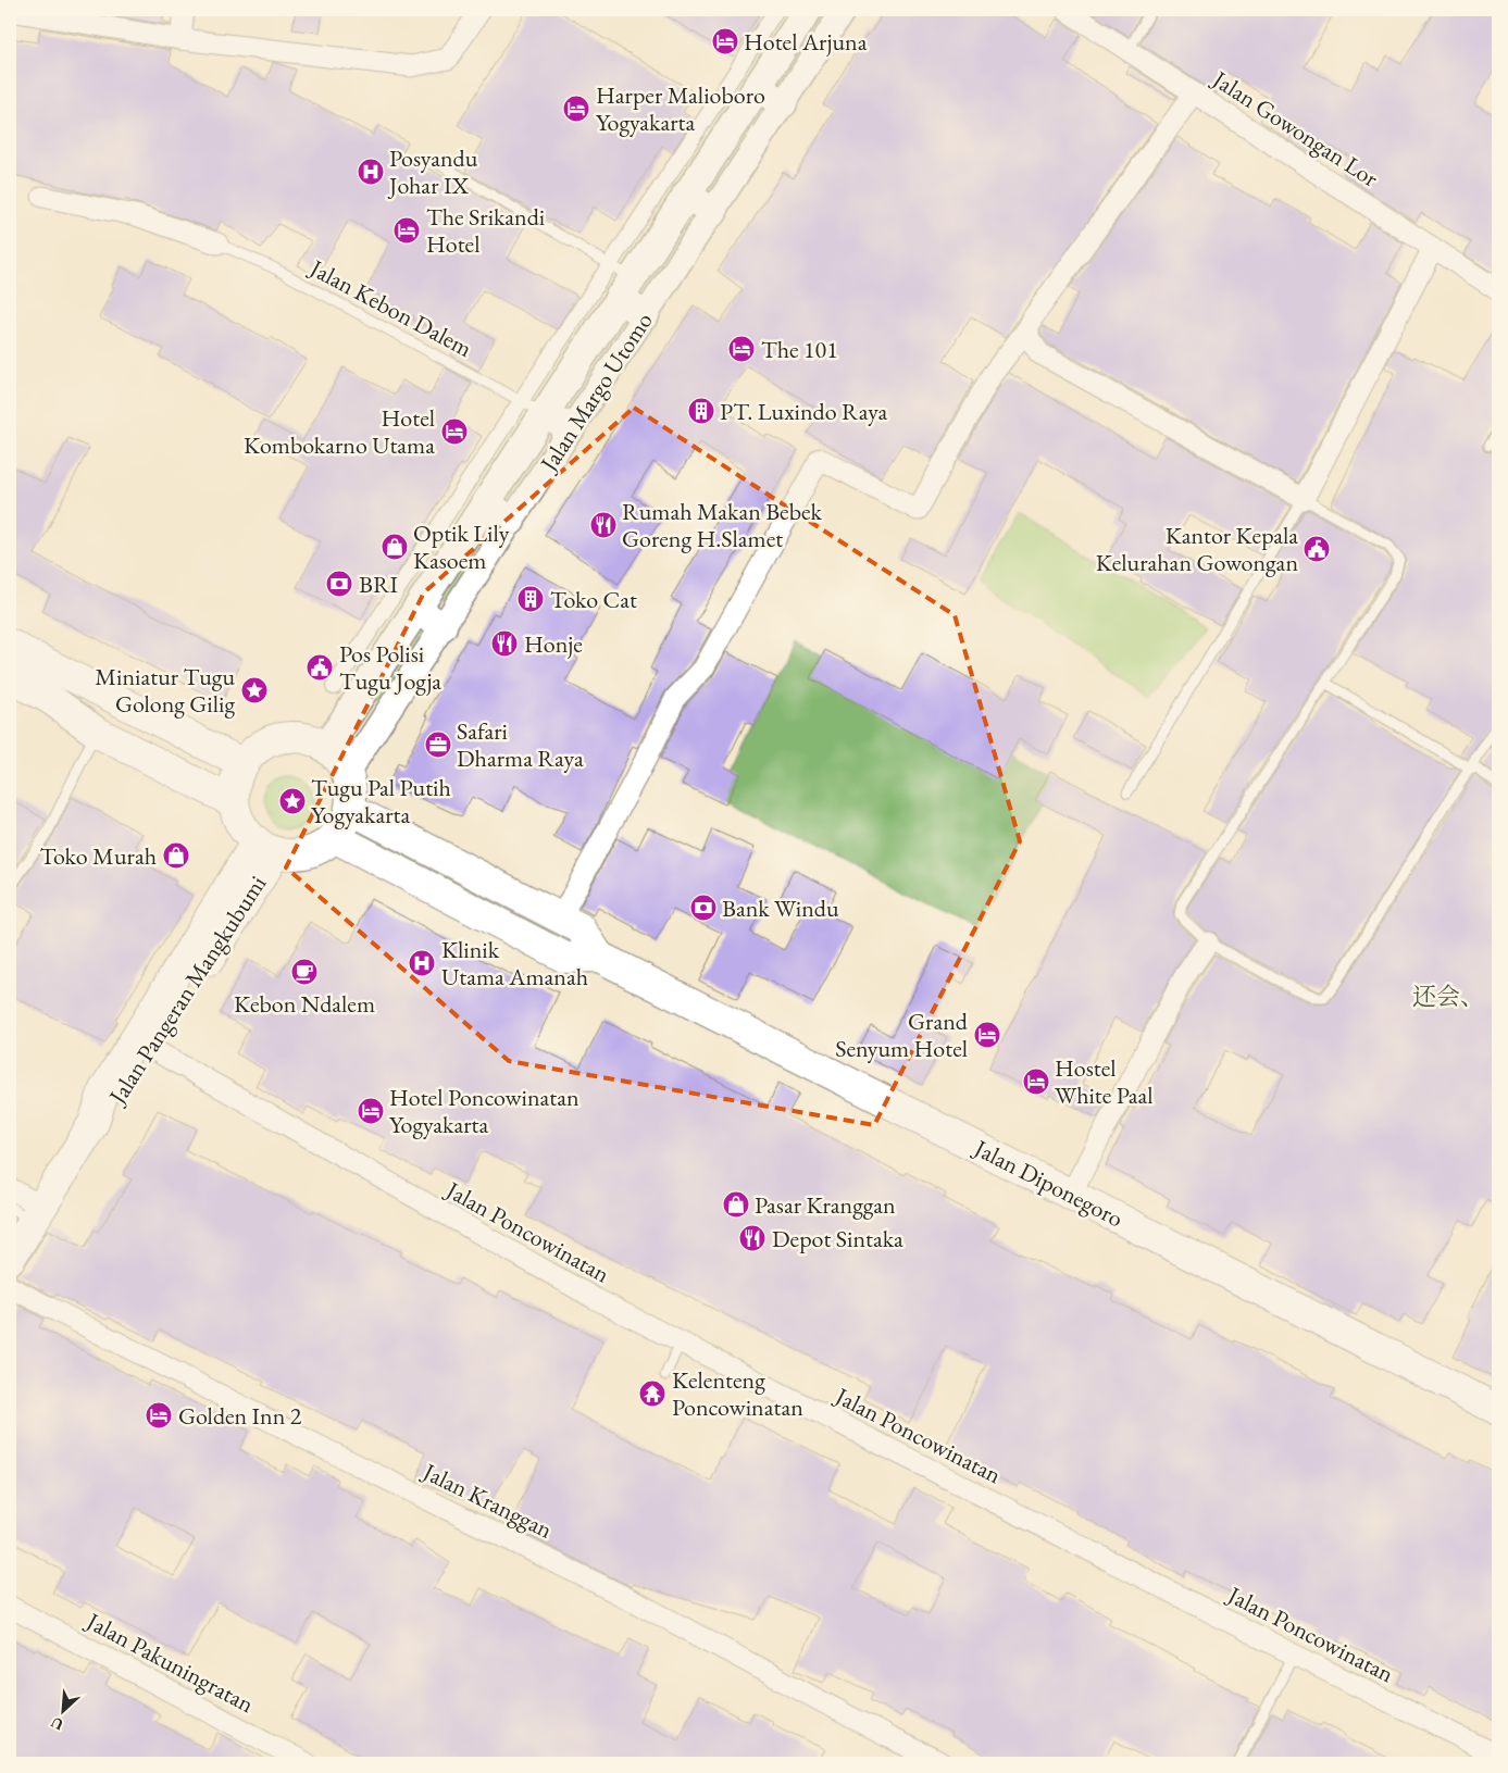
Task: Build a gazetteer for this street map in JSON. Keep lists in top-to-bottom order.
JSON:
{
  "streets": {
    "main road": ["Jalan Margo Utomo", "Jalan Pangeran Mangkubumi", "Jalan Diponegoro"],
    "street": [
      "Jalan Gowongan Lor",
      "Jalan Poncowinatan",
      "Jalan Kranggan",
      "Jalan Pakuningratan"
    ],
    "lane": ["Jalan Kebon Dalem"]
  },
  "crossings": [
    ["Jalan Kebon Dalem", "Jalan Margo Utomo"],
    ["Jalan Margo Utomo", "Jalan Pangeran Mangkubumi"],
    ["Jalan Margo Utomo", "Jalan Diponegoro"],
    ["Jalan Pangeran Mangkubumi", "Jalan Diponegoro"],
    ["Jalan Pangeran Mangkubumi", "Jalan Poncowinatan"]
  ],
  "parks": ["还会、"],
  "places": {
    "hotel": [
      "Hotel Arjuna",
      "Harper Malioboro Yogyakarta",
      "The Srikandi Hotel",
      "The 101",
      "Hotel Kombokarno Utama",
      "Grand Senyum Hotel",
      "Hostel White Paal",
      "Hotel Poncowinatan Yogyakarta",
      "Golden Inn 2"
    ],
    "hospital": ["Posyandu Johar IX", "Klinik Utama Amanah"],
    "building": ["PT. Luxindo Raya", "Toko Cat"],
    "restaurant": ["Rumah Makan Bebek Goreng H.Slamet", "Honje", "Depot Sintaka"],
    "shop": ["Optik Lily Kasoem", "Toko Murah", "Pasar Kranggan"],
    "public building": ["Kantor Kepala Kelurahan Gowongan", "Pos Polisi Tugu Jogja"],
    "bank": ["BRI", "Bank Windu"],
    "place": ["Miniatur Tugu Golong Gilig", "Tugu Pal Putih Yogyakarta"],
    "office": ["Safari Dharma Raya"],
    "cafe": ["Kebon Ndalem"],
    "temple": ["Kelenteng Poncowinatan"]
  },
  "north": "bottom left"
}
